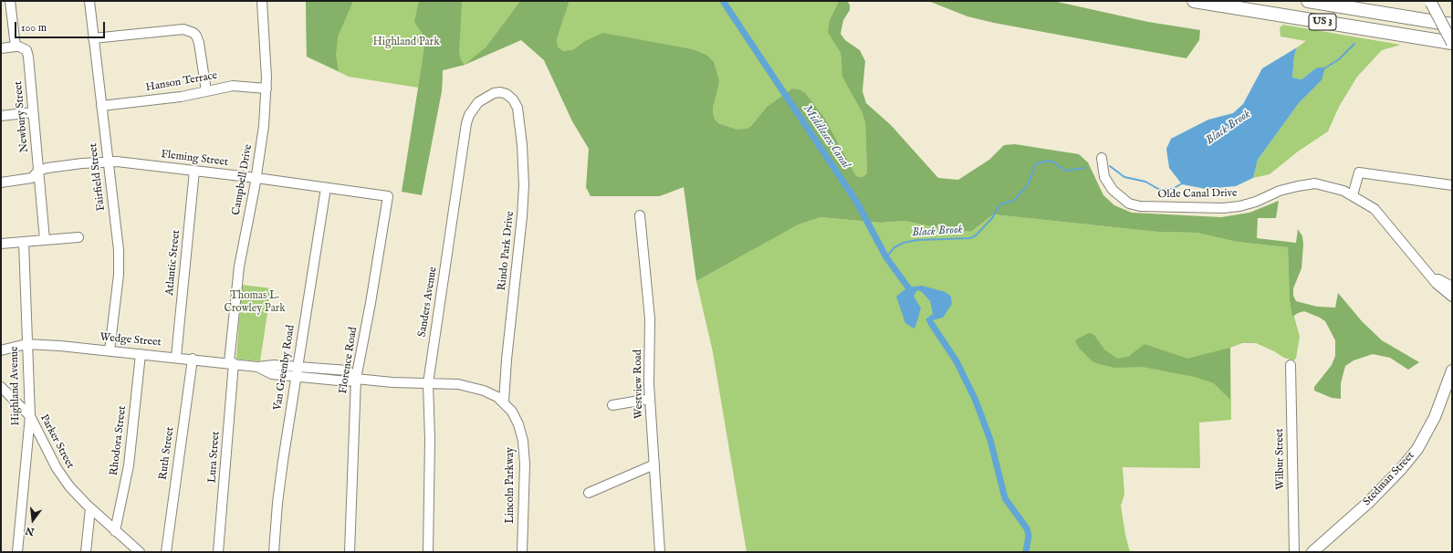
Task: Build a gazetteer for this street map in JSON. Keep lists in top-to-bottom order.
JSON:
{
  "streets": {
    "highway": ["US 3"],
    "main road": ["Stedman Street"],
    "street": [
      "Hanson Terrace",
      "Newbury Street",
      "Fleming Street",
      "Fairfield Street",
      "Campbell Drive",
      "Olde Canal Drive",
      "Rindo Park Drive",
      "Atlantic Street",
      "Sanders Avenue",
      "Wedge Street",
      "Florence Road",
      "Van Greenby Road",
      "Westview Road",
      "Highland Avenue",
      "Rhodora Street",
      "Parker Street",
      "Ruth Street",
      "Lura Street",
      "Wilbur Street",
      "Lincoln Parkway"
    ]
  },
  "crossings": [
    ["Hanson Terrace", "Fairfield Street"],
    ["Hanson Terrace", "Campbell Drive"],
    ["Newbury Street", "Fleming Street"],
    ["Fleming Street", "Fairfield Street"],
    ["Fleming Street", "Campbell Drive"],
    ["Fleming Street", "Atlantic Street"],
    ["Fleming Street", "Florence Road"],
    ["Fleming Street", "Van Greenby Road"],
    ["Fairfield Street", "Wedge Street"],
    ["Campbell Drive", "Wedge Street"],
    ["Campbell Drive", "Lura Street"],
    ["Rindo Park Drive", "Sanders Avenue"],
    ["Rindo Park Drive", "Lincoln Parkway"],
    ["Atlantic Street", "Wedge Street"],
    ["Sanders Avenue", "Lincoln Parkway"],
    ["Wedge Street", "Van Greenby Road"],
    ["Wedge Street", "Highland Avenue"],
    ["Wedge Street", "Rhodora Street"],
    ["Wedge Street", "Ruth Street"],
    ["Wedge Street", "Lura Street"],
    ["Wedge Street", "Lincoln Parkway"],
    ["Florence Road", "Lincoln Parkway"],
    ["Van Greenby Road", "Lincoln Parkway"],
    ["Highland Avenue", "Parker Street"],
    ["Rhodora Street", "Parker Street"]
  ],
  "water": ["Black Brook", "Middlesex Canal"],
  "parks": ["Highland Park", "Thomas L. Crowley Park"],
  "scale_bar": "100 m",
  "north": "bottom"
}
